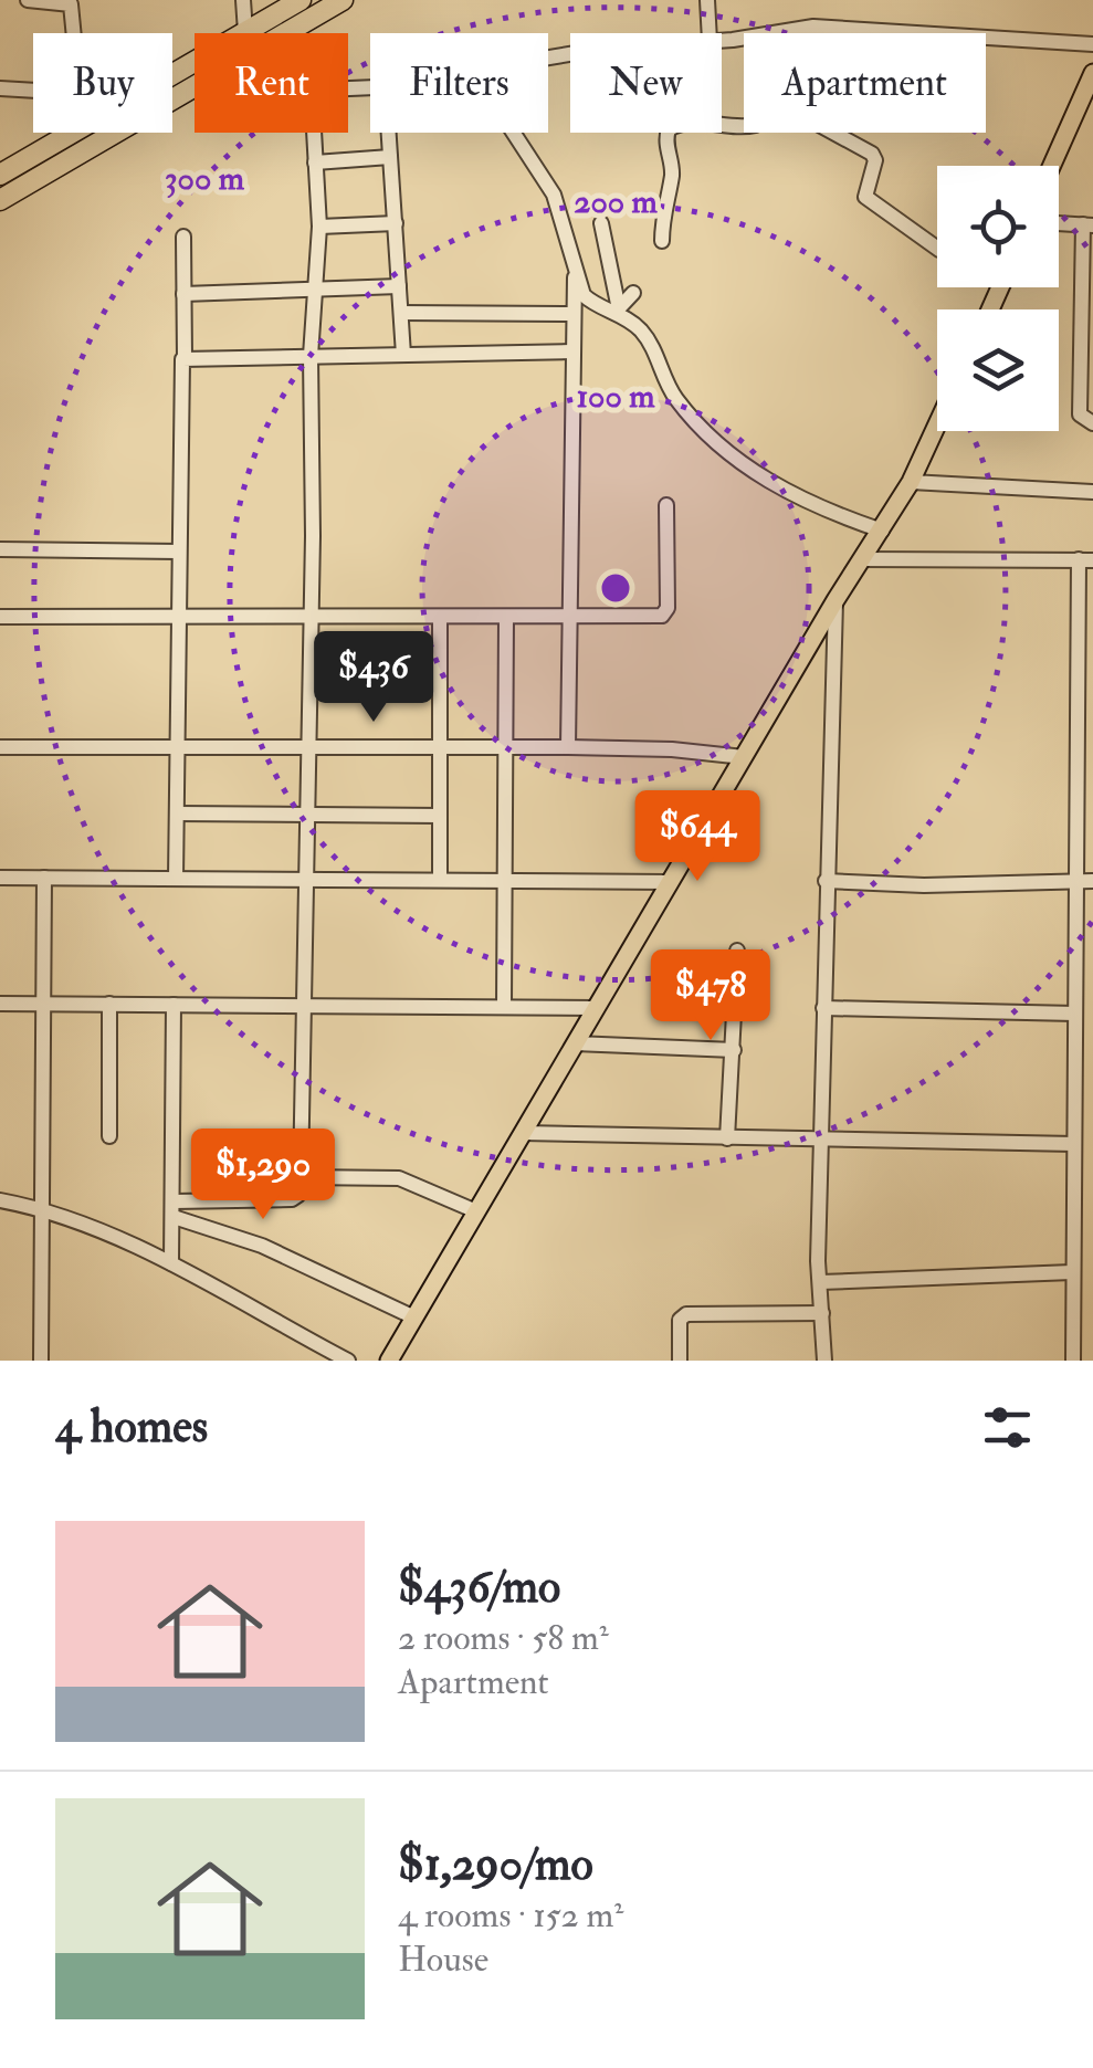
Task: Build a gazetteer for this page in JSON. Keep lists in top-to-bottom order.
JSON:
{
  "page": {
    "chip": [
      "Buy",
      "Rent",
      "Filters",
      "New",
      "Apartment"
    ],
    "price": [
      "$436",
      "$644",
      "$478",
      "$1,290"
    ],
    "heading": "4 homes",
    "list": [
      {
        "name": "$436/mo",
        "note": "2 rooms · 58 m² · Apartment"
      },
      {
        "name": "$1,290/mo",
        "note": "4 rooms · 152 m² · House"
      }
    ]
  },
  "rings": ["300 m", "200 m", "100 m"]
}
